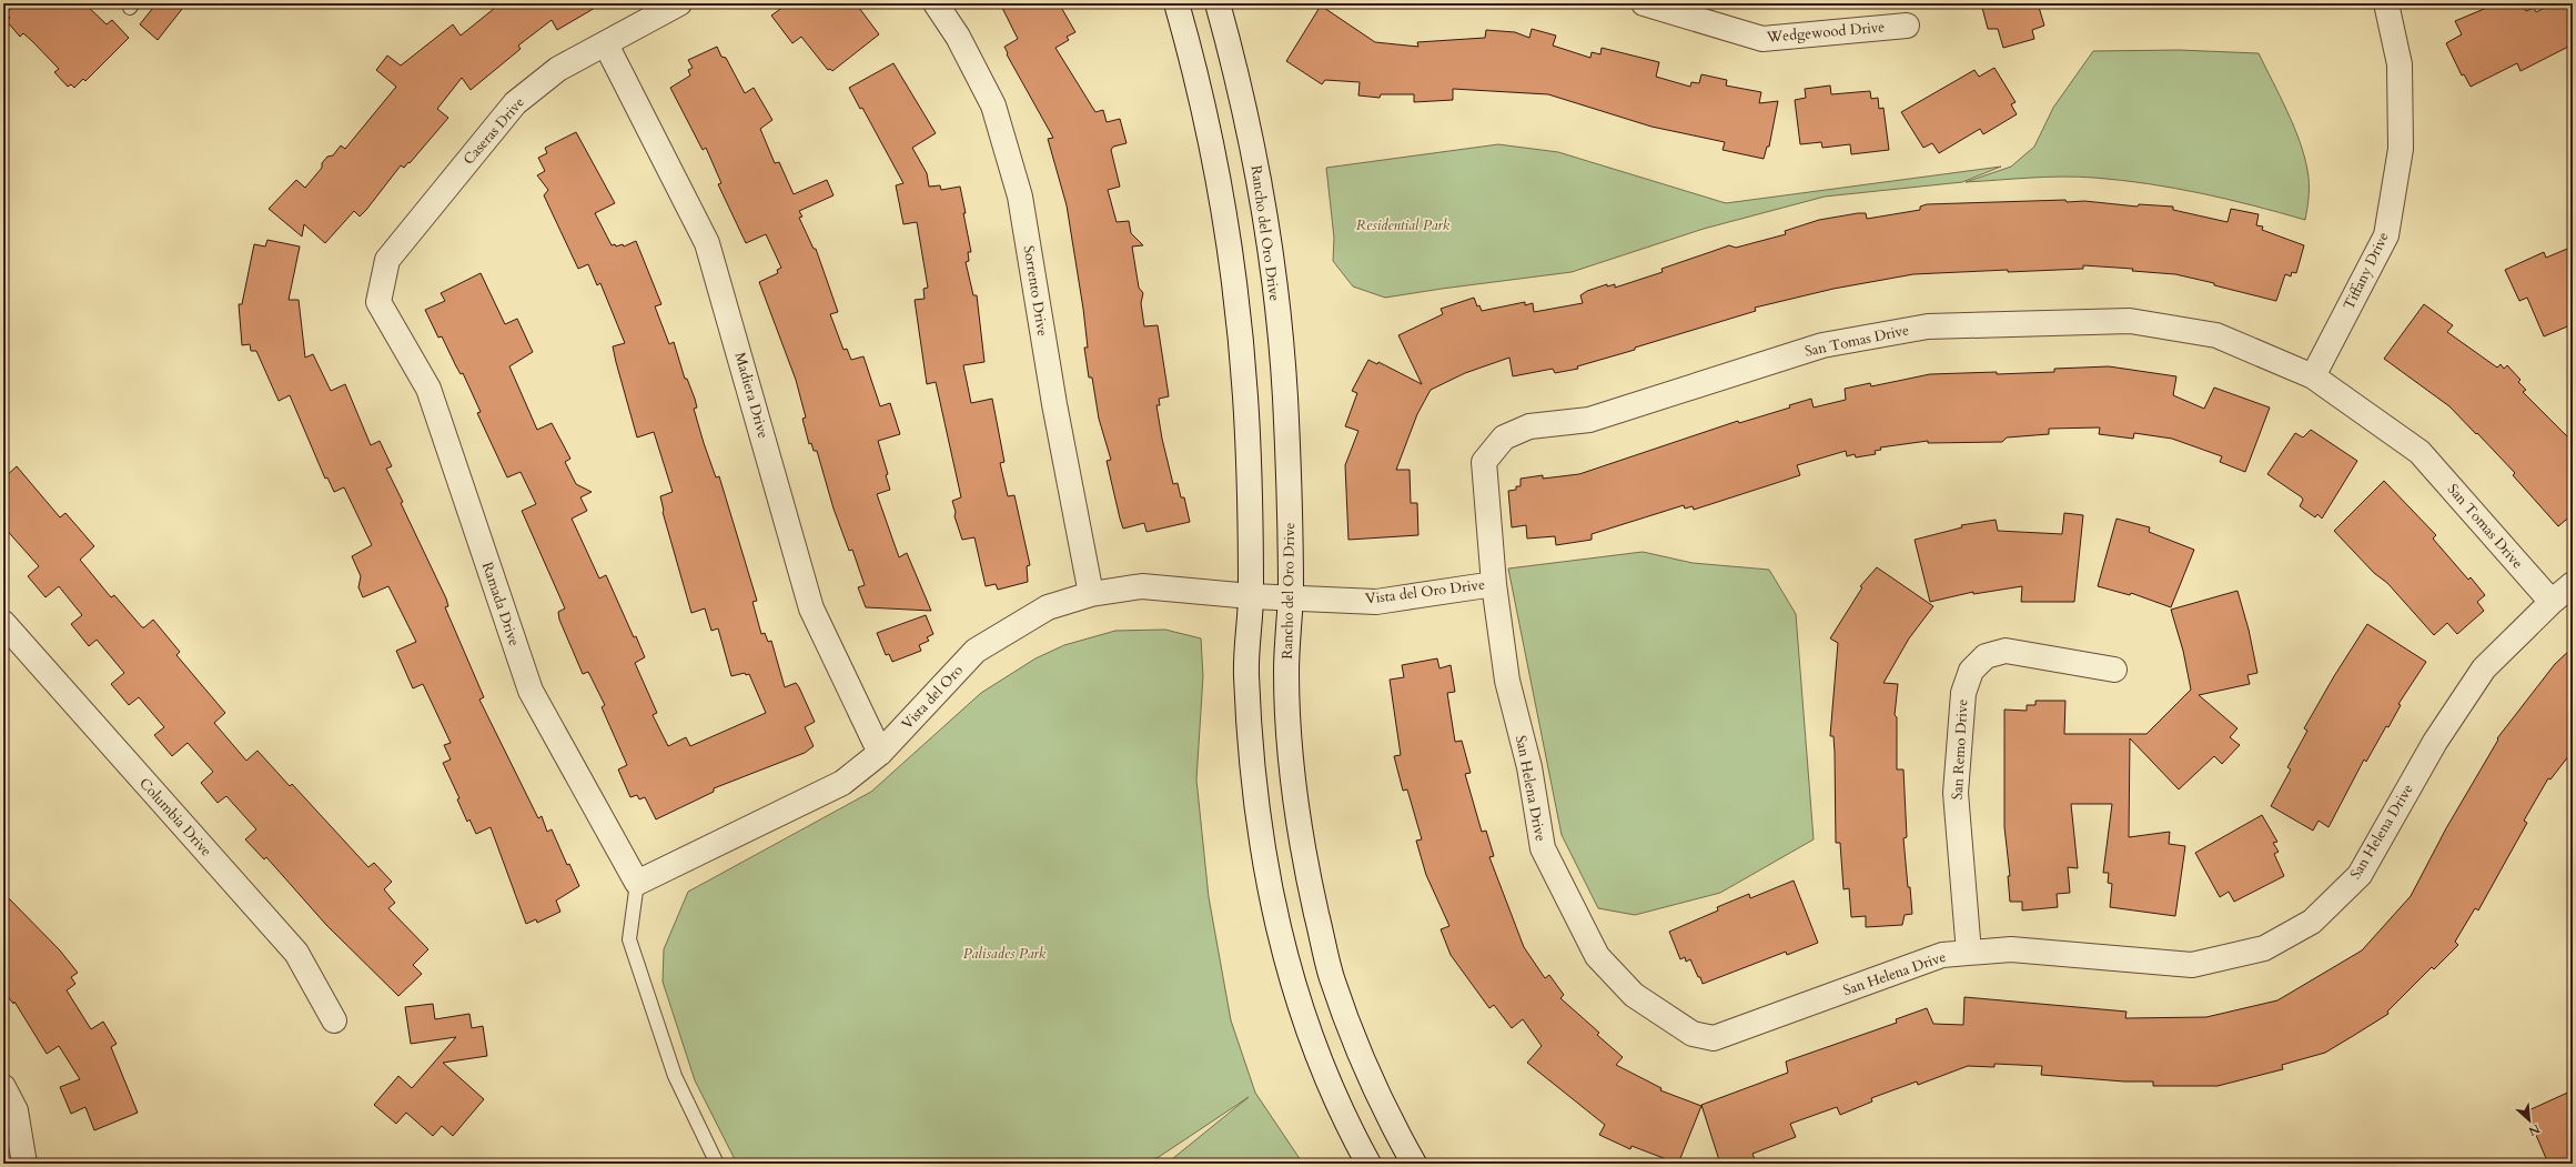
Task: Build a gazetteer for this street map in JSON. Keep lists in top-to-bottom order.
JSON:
{
  "streets": {
    "street": [
      "Wedgewood Drive",
      "Caseras Drive",
      "Rancho del Oro Drive",
      "Tiffany Drive",
      "Sorrento Drive",
      "San Tomas Drive",
      "Madiera Drive",
      "Vista del Oro Drive",
      "Ramada Drive",
      "Vista del Oro",
      "San Remo Drive",
      "San Helena Drive",
      "Columbia Drive"
    ]
  },
  "crossings": [
    ["Caseras Drive", "Madiera Drive"],
    ["Caseras Drive", "Ramada Drive"],
    ["Rancho del Oro Drive", "Vista del Oro Drive"],
    ["Tiffany Drive", "San Tomas Drive"],
    ["Sorrento Drive", "Vista del Oro"],
    ["San Tomas Drive", "Vista del Oro Drive"],
    ["San Tomas Drive", "San Helena Drive"],
    ["Madiera Drive", "Vista del Oro"],
    ["Vista del Oro Drive", "Vista del Oro"],
    ["Vista del Oro Drive", "San Helena Drive"],
    ["Ramada Drive", "Vista del Oro"],
    ["San Remo Drive", "San Helena Drive"]
  ],
  "parks": ["Residential Park", "Palisades Park"],
  "north": "bottom right"
}
